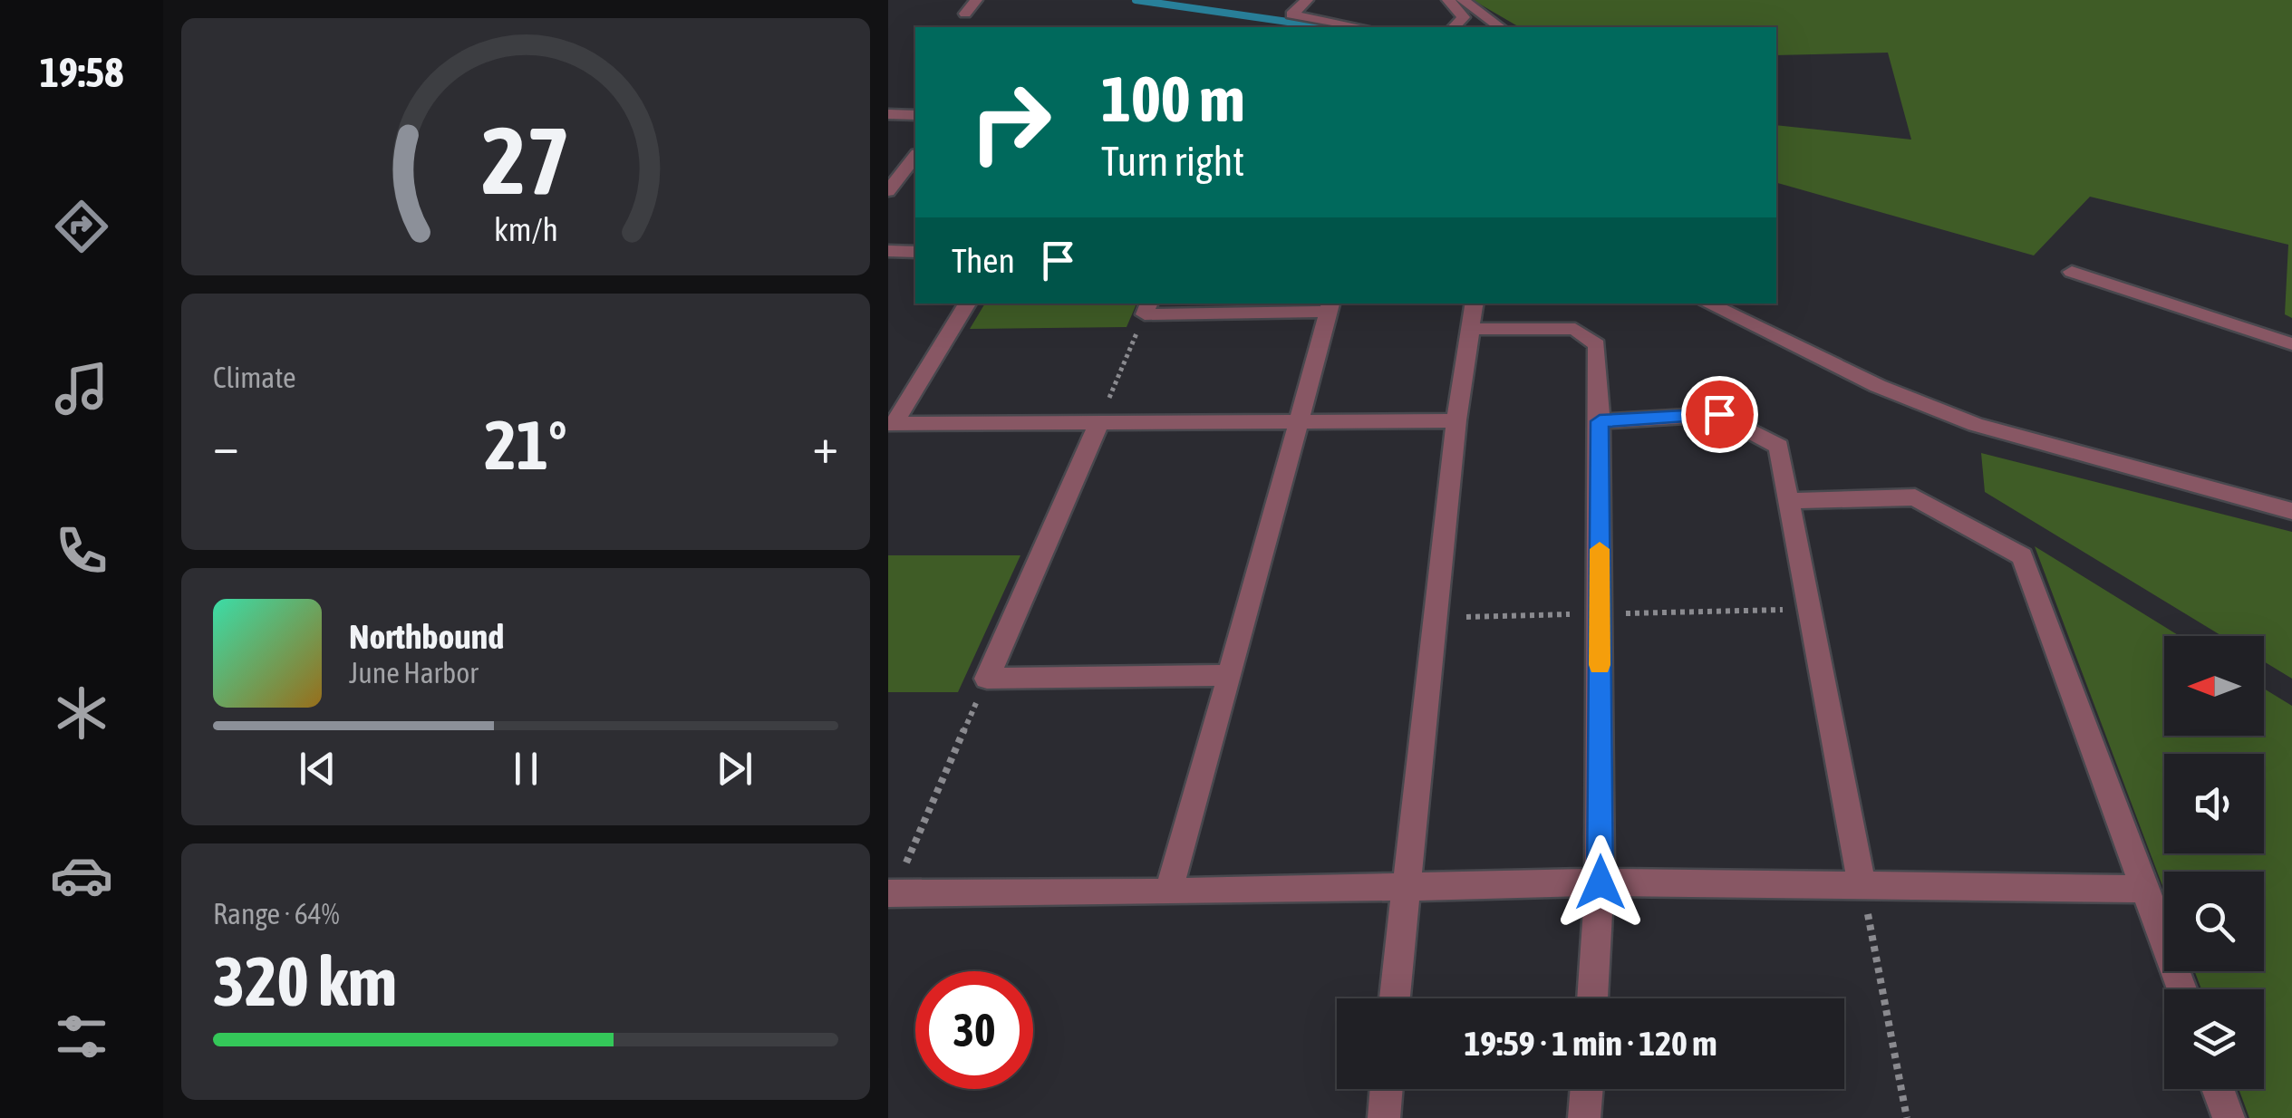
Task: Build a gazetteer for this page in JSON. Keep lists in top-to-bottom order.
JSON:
{
  "north": "left",
  "page": {
    "tabs": "19:58",
    "turn": ["100 m", "Turn right"],
    "then": "Then",
    "tile": [
      "Climate",
      ["Range · 64%", "320 km"]
    ],
    "heat": ["−", "21°", "+"],
    "song": ["Northbound", "June Harbor"],
    "limit": "30",
    "trip": "19:59 · 1 min · 120 m",
    "gauge": ["27", "km/h"]
  }
}
